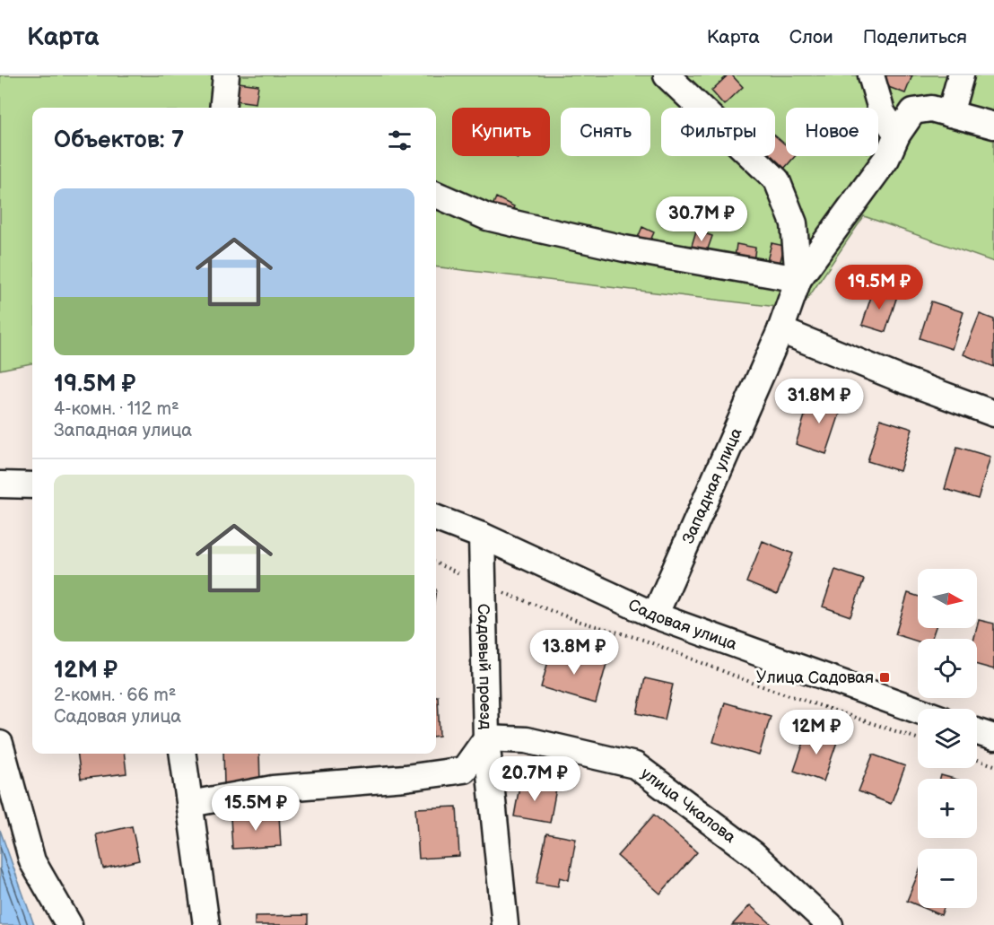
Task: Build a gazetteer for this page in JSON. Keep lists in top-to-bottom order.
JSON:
{
  "streets": {
    "street": [
      "Западная улица",
      "Садовая улица",
      "Садовый проезд",
      "улица Чкалова"
    ]
  },
  "crossings": [
    ["Западная улица", "Садовая улица"],
    ["Садовая улица", "Садовый проезд"],
    ["Садовый проезд", "улица Чкалова"]
  ],
  "places": {
    "transit": ["Улица Садовая"]
  },
  "north": "right",
  "page": {
    "header": "Карта",
    "nav": ["Карта", "Слои", "Поделиться"],
    "chip": [
      "Купить",
      "Снять",
      "Фильтры",
      "Новое"
    ],
    "heading": "Объектов: 7",
    "list": [
      {
        "name": "19.5M ₽",
        "note": "4-комн. · 112 m² · Западная улица"
      },
      {
        "name": "12M ₽",
        "note": "2-комн. · 66 m² · Садовая улица"
      }
    ],
    "price": [
      "30.7M ₽",
      "19.5M ₽",
      "31.8M ₽",
      "13.8M ₽",
      "12M ₽",
      "20.7M ₽",
      "15.5M ₽"
    ],
    "map_buttons": ["+", "−"]
  }
}
